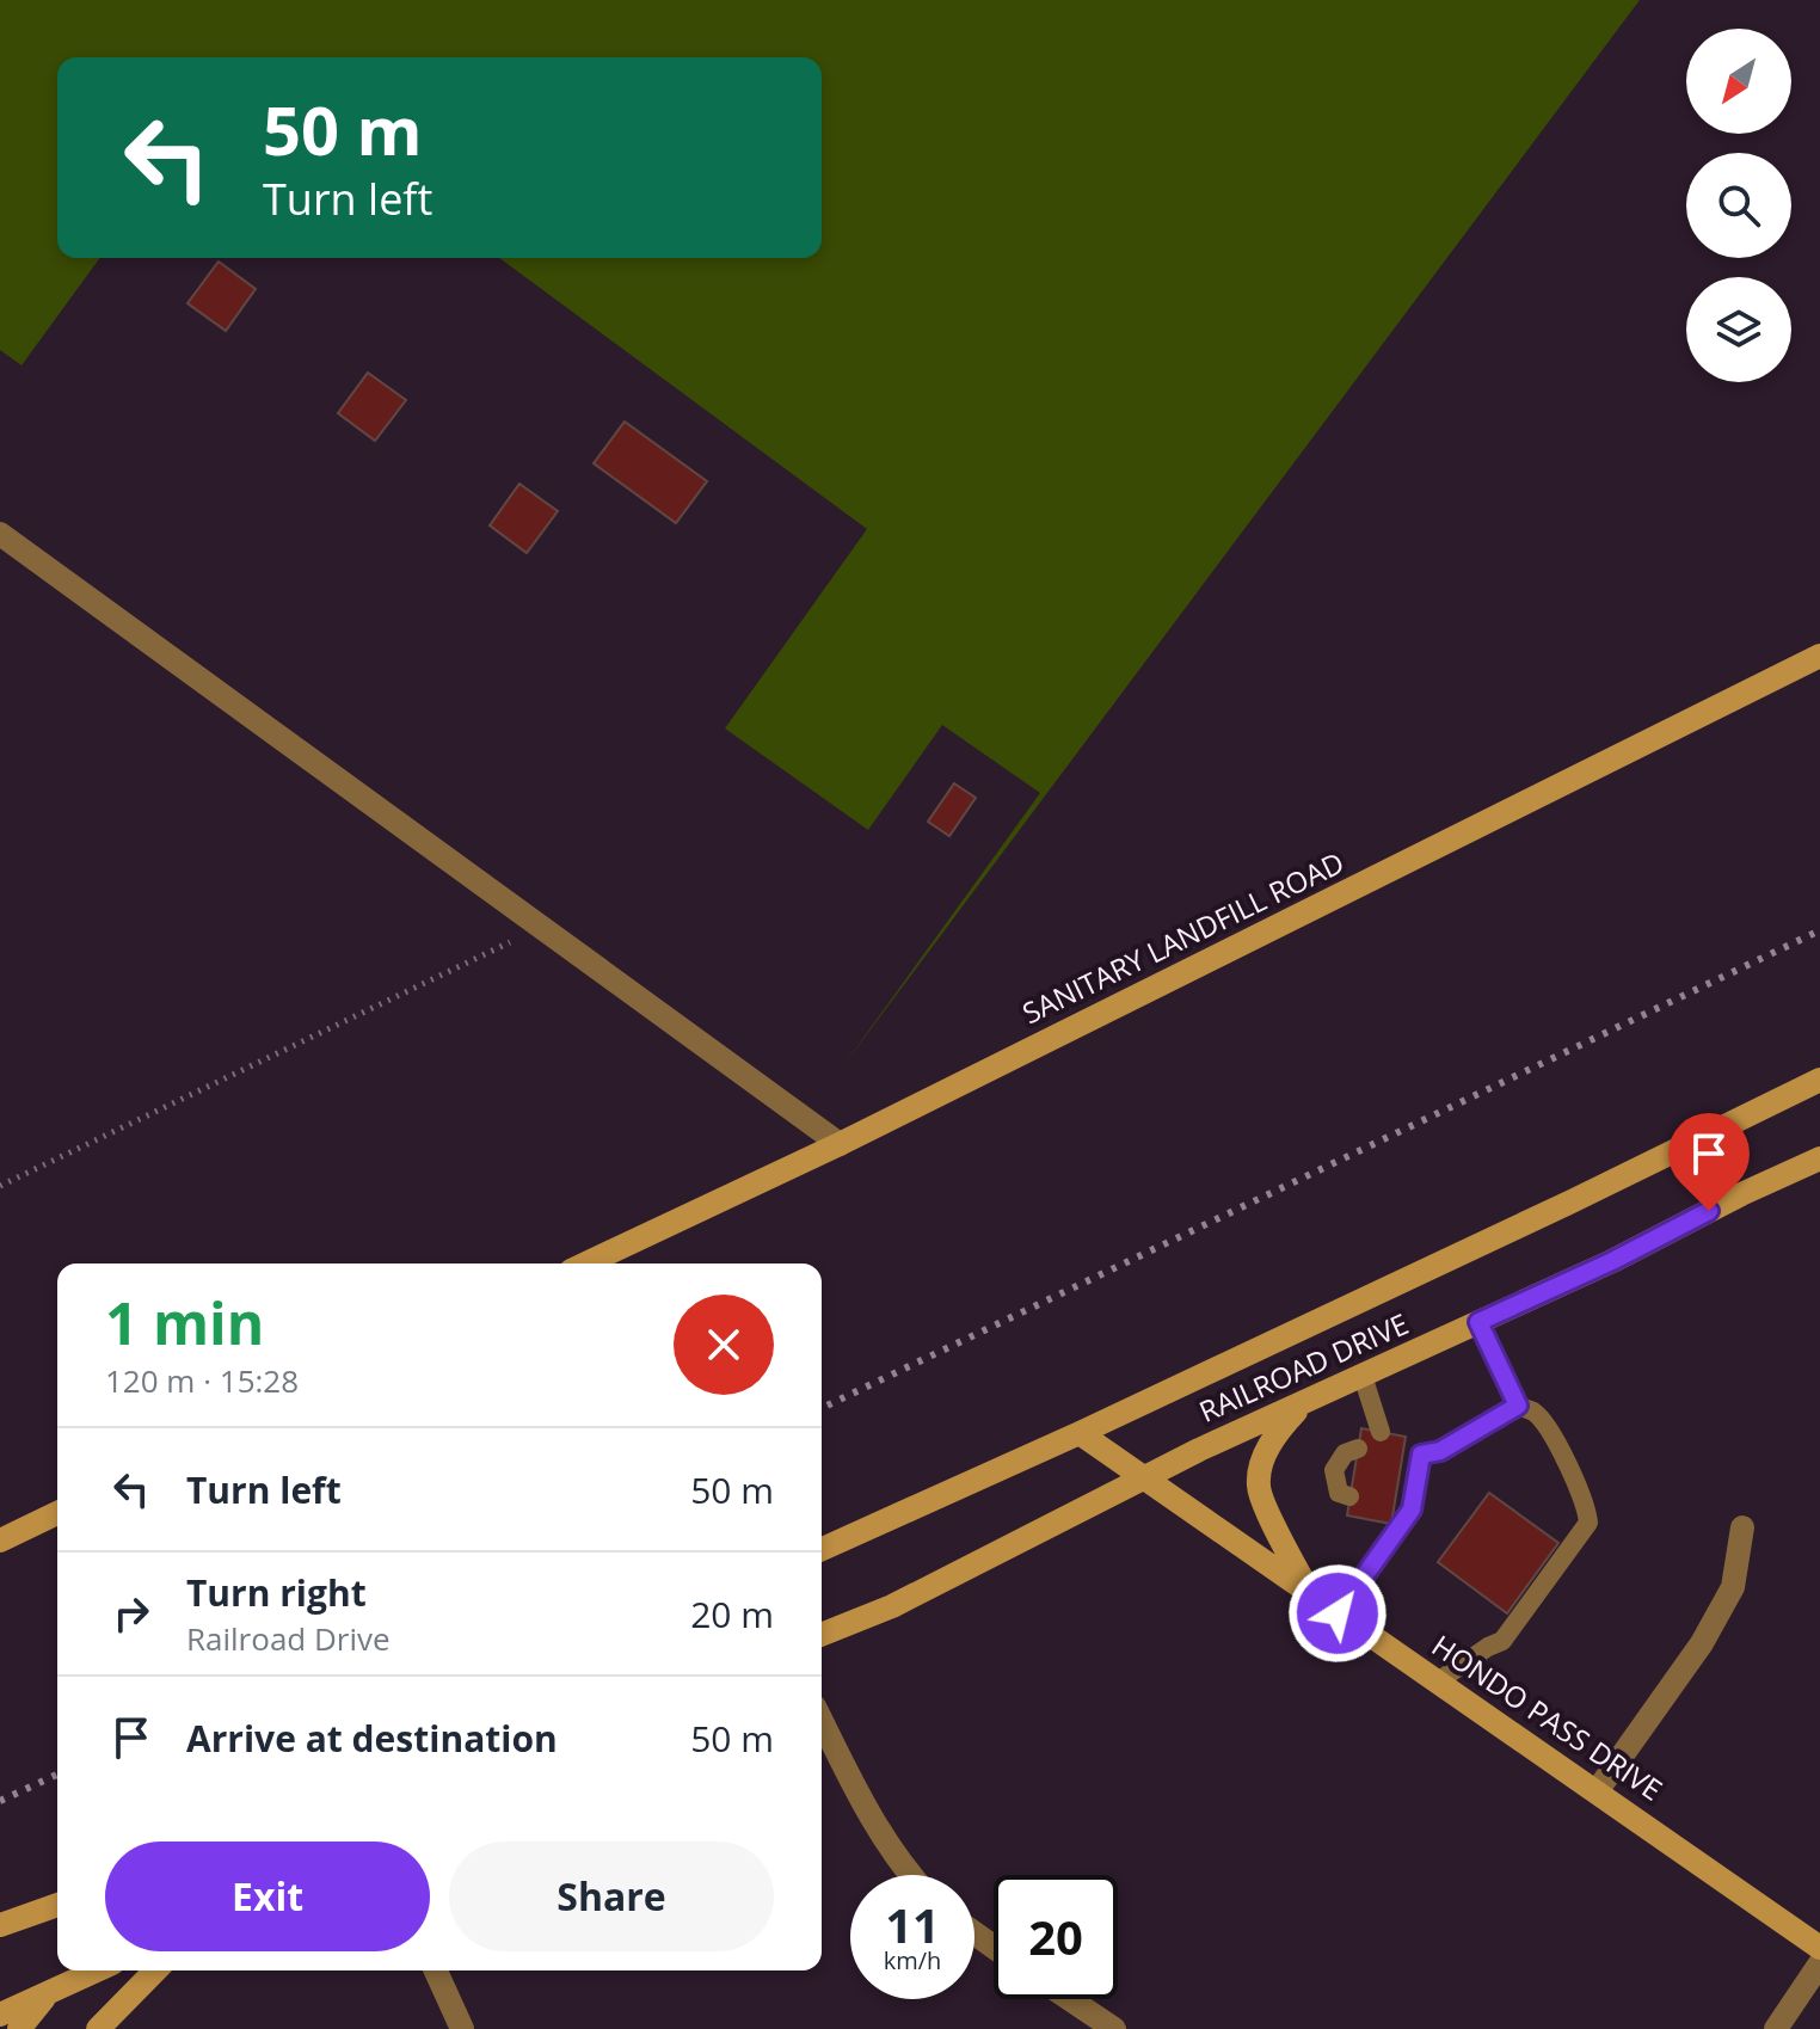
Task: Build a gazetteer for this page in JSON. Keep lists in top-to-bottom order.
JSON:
{
  "streets": {
    "main road": ["SANITARY LANDFILL ROAD", "RAILROAD DRIVE", "HONDO PASS DRIVE"]
  },
  "crossings": [
    ["RAILROAD DRIVE", "HONDO PASS DRIVE"]
  ],
  "north": "bottom left",
  "page": {
    "turn": ["50 m", "Turn left"],
    "heading": ["1 min", "120 m · 15:28"],
    "list": [
      {
        "name": "Turn left",
        "value": "50 m"
      },
      {
        "name": "Turn right",
        "note": "Railroad Drive",
        "value": "20 m"
      },
      {
        "name": "Arrive at destination",
        "value": "50 m"
      }
    ],
    "buttons": ["Exit", "Share"],
    "speed": "11 km/h",
    "limit": "20"
  }
}
